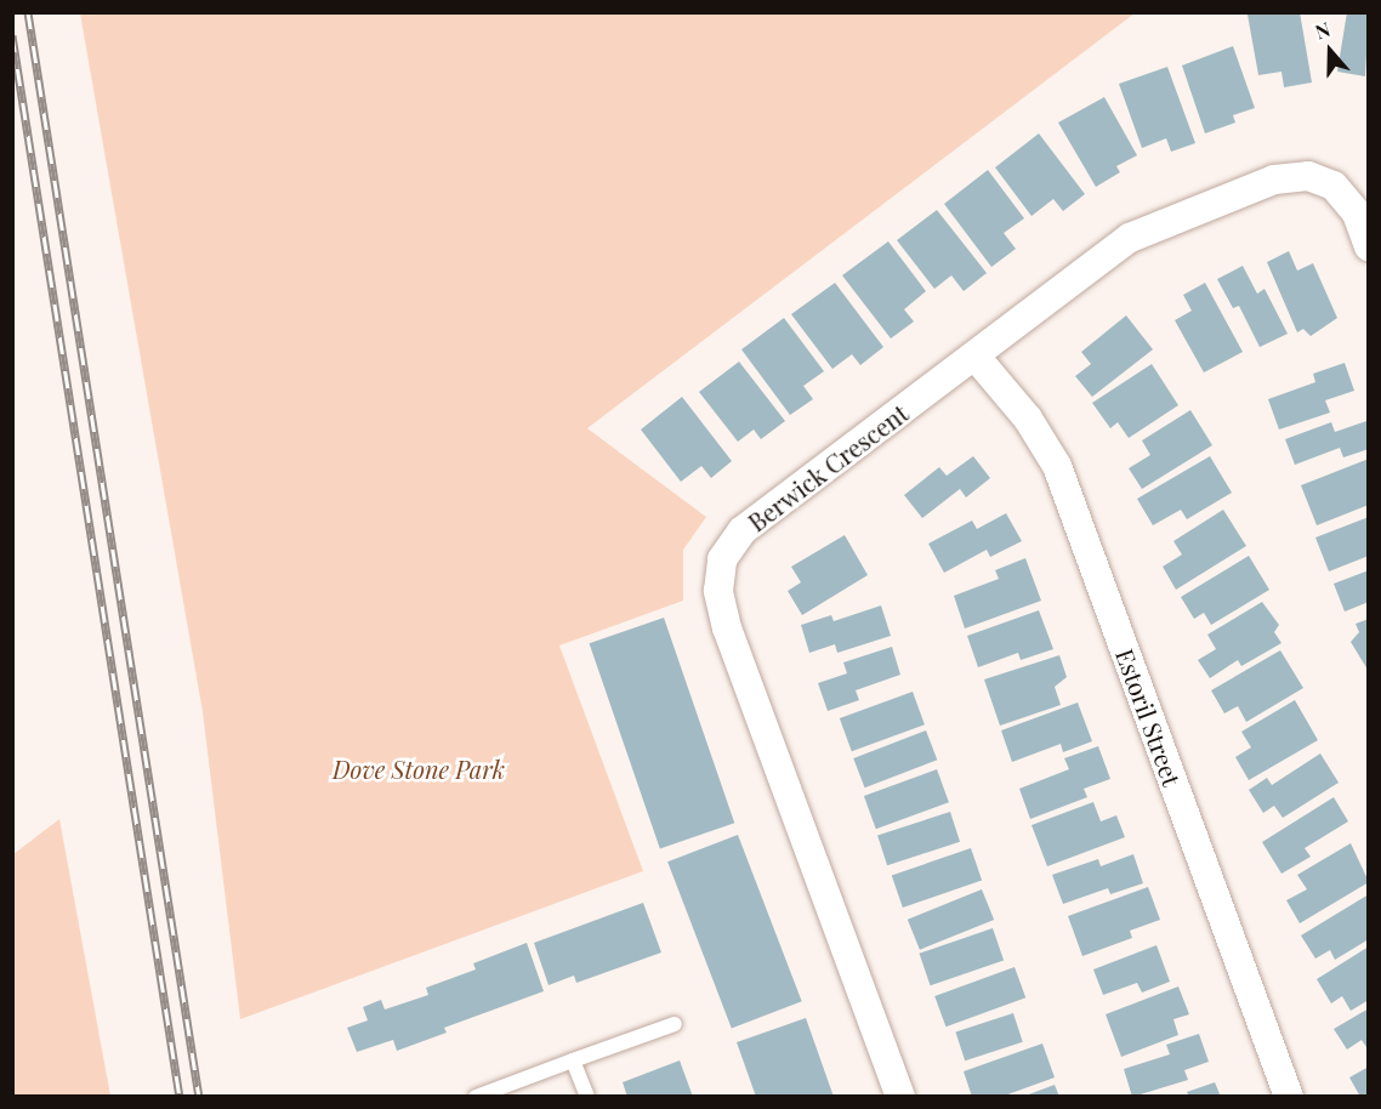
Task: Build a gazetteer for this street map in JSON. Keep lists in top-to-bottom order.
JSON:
{
  "streets": {
    "street": ["Berwick Crescent", "Estoril Street"]
  },
  "crossings": [
    ["Berwick Crescent", "Estoril Street"]
  ],
  "parks": ["Dove Stone Park"],
  "north": "top"
}
